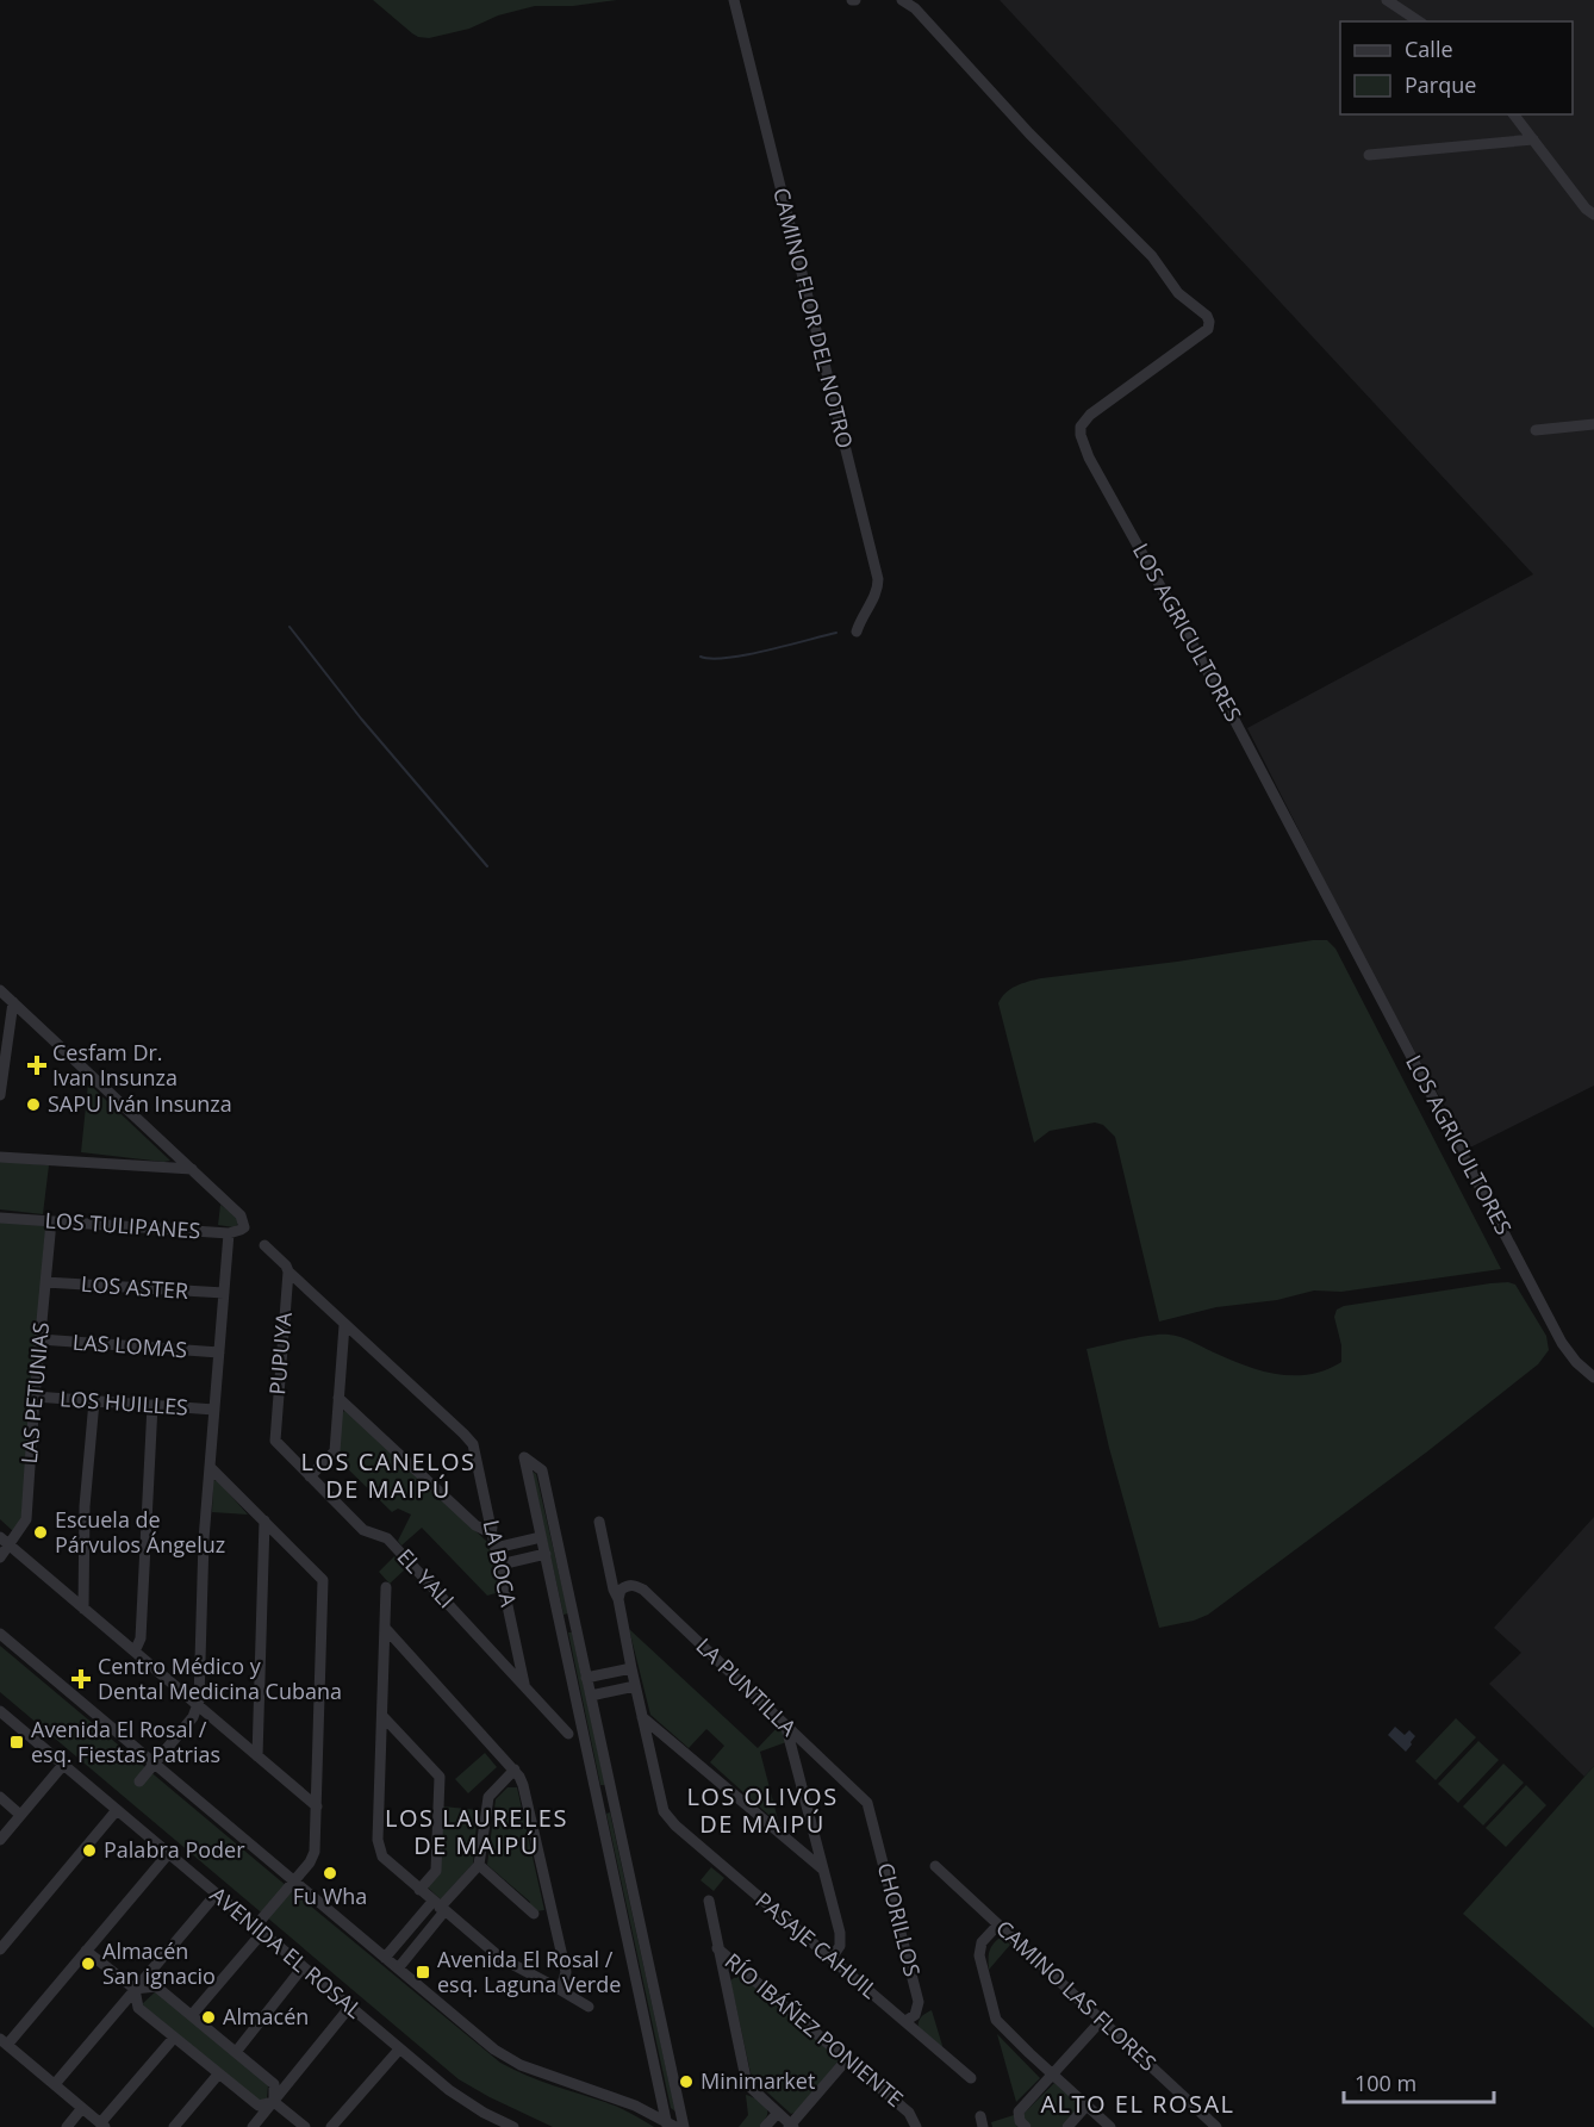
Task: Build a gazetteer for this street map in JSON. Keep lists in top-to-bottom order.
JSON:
{
  "streets": {
    "street": [
      "CAMINO FLOR DEL NOTRO",
      "LOS AGRICULTORES",
      "LOS TULIPANES",
      "LOS ASTER",
      "LAS LOMAS",
      "PUPUYA",
      "LAS PETUNIAS",
      "LOS HUILLES",
      "LA BOCA",
      "EL YALI",
      "LA PUNTILLA",
      "CHORILLOS",
      "PASAJE CAHUIL",
      "AVENIDA EL ROSAL",
      "CAMINO LAS FLORES",
      "RÍO IBÁÑEZ PONIENTE"
    ]
  },
  "crossings": [
    ["LOS TULIPANES", "LAS PETUNIAS"],
    ["LOS ASTER", "LAS PETUNIAS"],
    ["LAS LOMAS", "LAS PETUNIAS"],
    ["PUPUYA", "LA BOCA"],
    ["PUPUYA", "EL YALI"],
    ["LAS PETUNIAS", "LOS HUILLES"],
    ["LA BOCA", "EL YALI"],
    ["LA PUNTILLA", "CHORILLOS"],
    ["CHORILLOS", "PASAJE CAHUIL"]
  ],
  "districts": [
    "LOS CANELOS DE MAIPÚ",
    "LOS OLIVOS DE MAIPÚ",
    "LOS LAURELES DE MAIPÚ",
    "ALTO EL ROSAL"
  ],
  "places": {
    "health": ["Cesfam Dr. Ivan Insunza", "Centro Médico y Dental Medicina Cubana"],
    "other": [
      "SAPU Iván Insunza",
      "Escuela de Párvulos Ángeluz",
      "Palabra Poder",
      "Fu Wha",
      "Almacén San ignacio",
      "Almacén",
      "Minimarket"
    ],
    "transit": ["Avenida El Rosal / esq. Fiestas Patrias", "Avenida El Rosal / esq. Laguna Verde"]
  },
  "legend": ["Calle", "Parque"],
  "scale_bar": "100 m"
}
